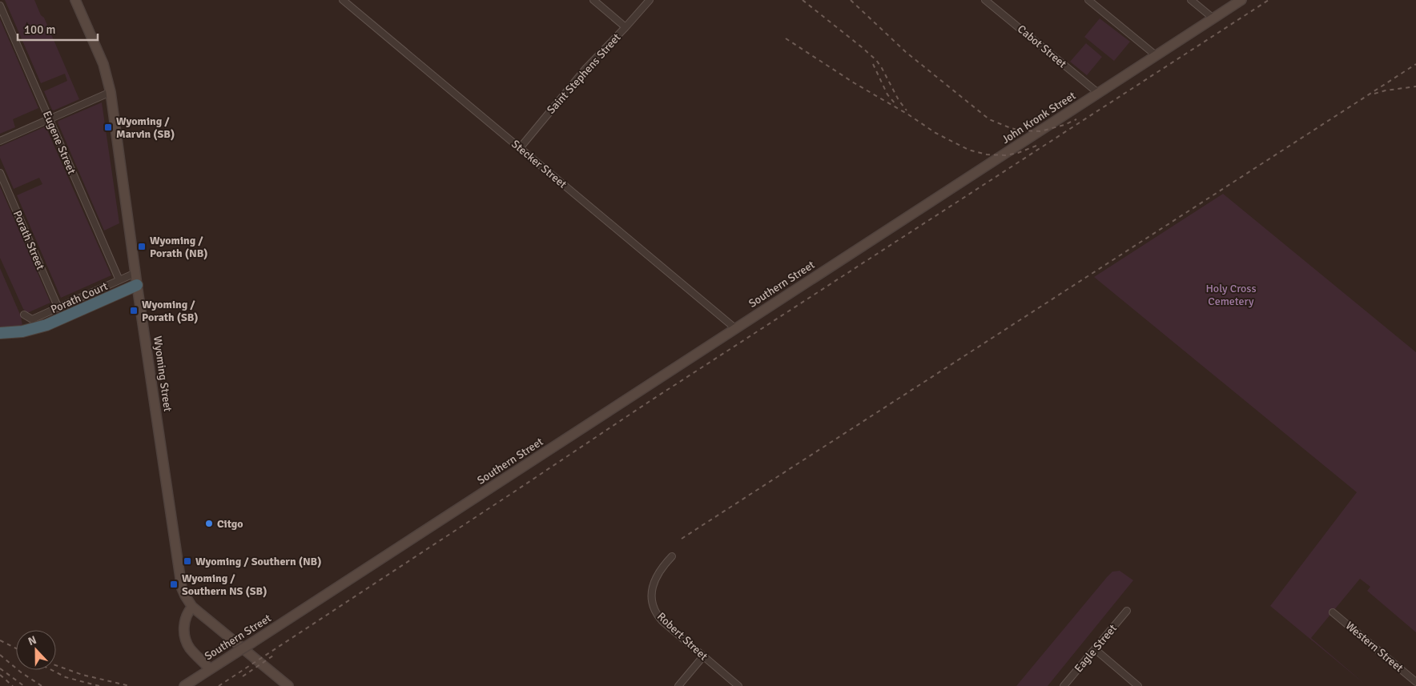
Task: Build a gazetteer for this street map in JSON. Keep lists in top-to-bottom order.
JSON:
{
  "streets": {
    "street": [
      "Cabot Street",
      "Saint Stephens Street",
      "John Kronk Street",
      "Eugene Street",
      "Stecker Street",
      "Porath Street",
      "Southern Street",
      "Porath Court",
      "Wyoming Street",
      "Robert Street",
      "Western Street",
      "Eagle Street"
    ]
  },
  "crossings": [
    ["Cabot Street", "John Kronk Street"],
    ["Saint Stephens Street", "Stecker Street"],
    ["John Kronk Street", "Southern Street"],
    ["Eugene Street", "Porath Court"],
    ["Stecker Street", "Southern Street"],
    ["Porath Street", "Porath Court"],
    ["Porath Court", "Wyoming Street"]
  ],
  "parks": ["Holy Cross Cemetery"],
  "places": {
    "transit": [
      "Wyoming / Marvin (SB)",
      "Wyoming / Porath (NB)",
      "Wyoming / Porath (SB)",
      "Wyoming / Southern (NB)",
      "Wyoming / Southern NS (SB)"
    ],
    "other": ["Citgo"]
  },
  "scale_bar": "100 m",
  "north": "top"
}
